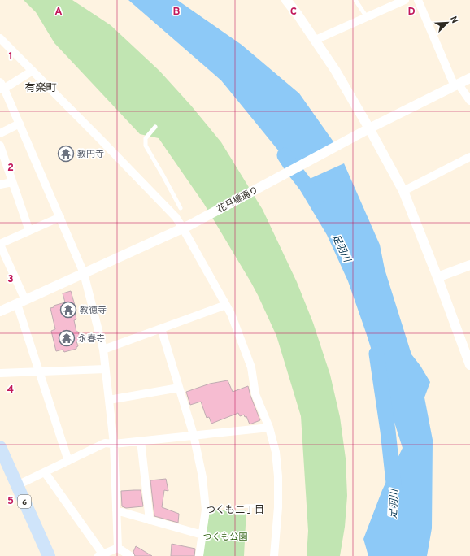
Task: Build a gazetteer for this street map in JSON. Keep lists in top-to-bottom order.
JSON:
{
  "streets": {
    "main road": ["6"],
    "street": ["花月橋通り"]
  },
  "districts": ["有楽町", "つくも二丁目"],
  "water": ["足羽川"],
  "parks": ["つくも公園"],
  "places": {
    "temple": ["教円寺", "教徳寺", "永春寺"]
  },
  "north": "top right",
  "grid": {
    "columns": [
      "A",
      "B",
      "C",
      "D"
    ],
    "rows": [
      "1",
      "2",
      "3",
      "4",
      "5"
    ]
  }
}
